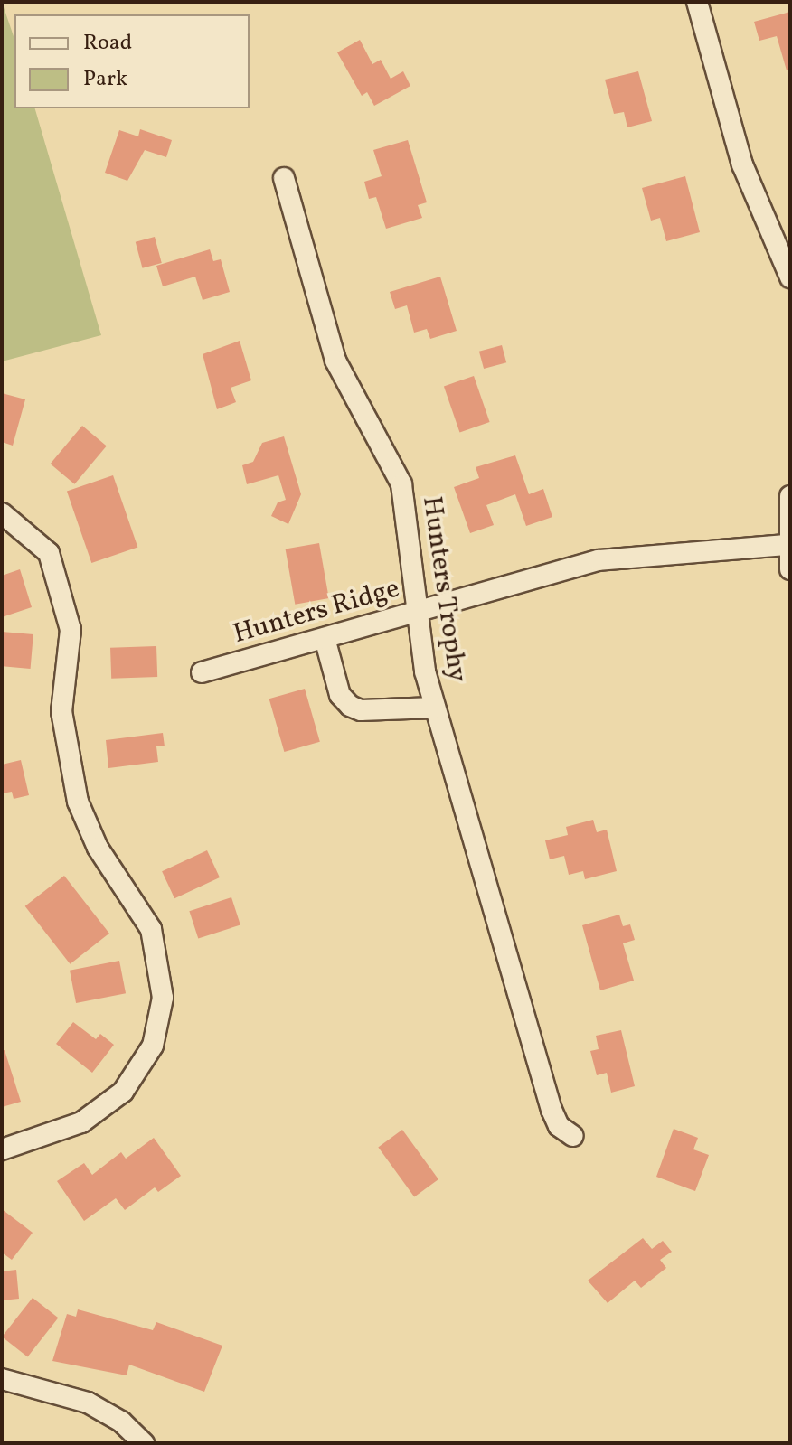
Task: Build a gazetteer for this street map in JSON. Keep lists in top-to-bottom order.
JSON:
{
  "streets": {
    "street": ["Hunters Trophy", "Hunters Ridge"]
  },
  "crossings": [
    ["Hunters Trophy", "Hunters Ridge"]
  ],
  "legend": ["Road", "Park"]
}
